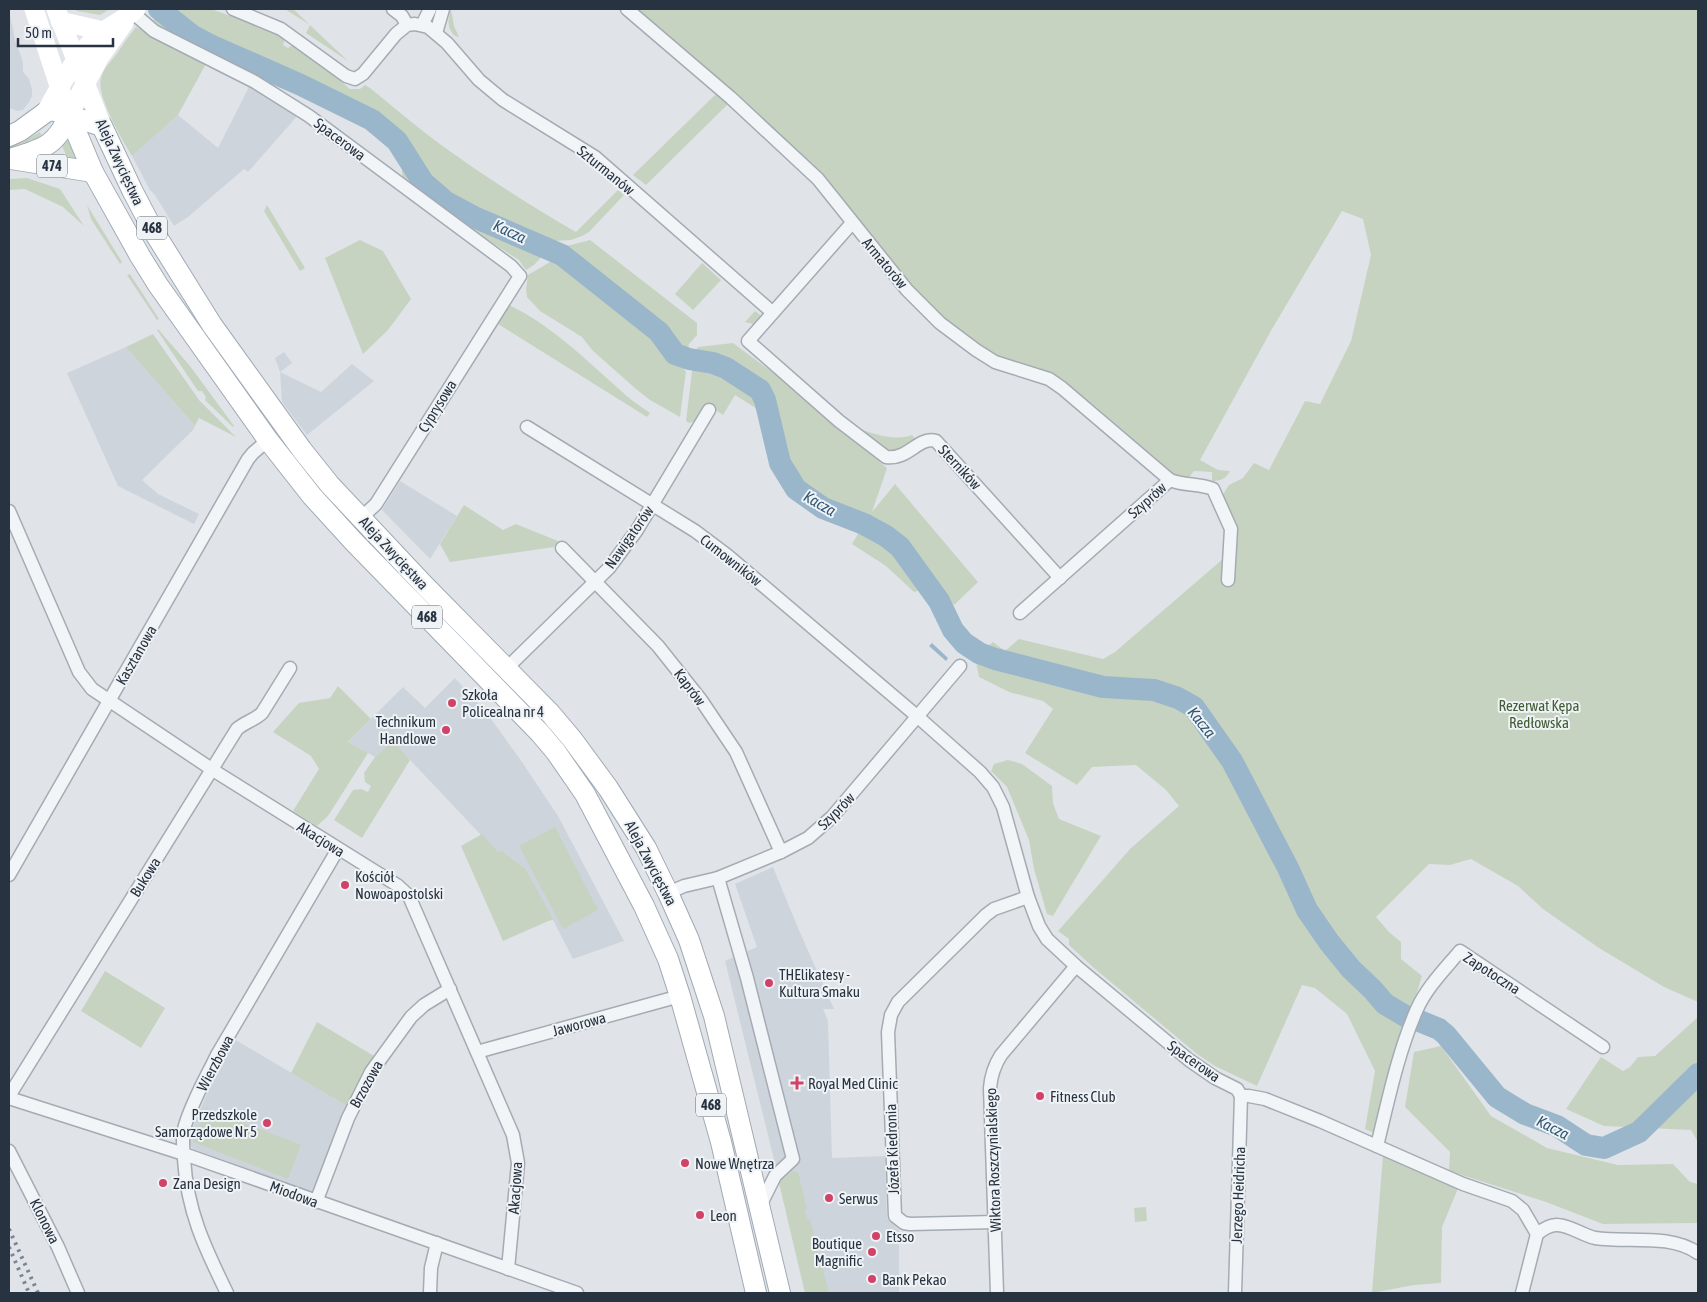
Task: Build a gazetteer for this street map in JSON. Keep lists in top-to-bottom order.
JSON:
{
  "streets": {
    "main road": ["Aleja Zwycięstwa", "474", "468"],
    "street": [
      "Spacerowa",
      "Szturmanów",
      "Armatorów",
      "Cyprysowa",
      "Sterników",
      "Szyprów",
      "Nawigatorów",
      "Cumowników",
      "Kasztanowa",
      "Kaprów",
      "Akacjowa",
      "Bukowa",
      "Zapotoczna",
      "Jaworowa",
      "Wierzbowa",
      "Brzozowa",
      "Józefa Kiedronia",
      "Wiktora Roszczynialskiego",
      "Miodowa",
      "Jerzego Heidricha",
      "Klonowa"
    ]
  },
  "crossings": [
    ["Spacerowa", "Cyprysowa"],
    ["Spacerowa", "Szyprów"],
    ["Spacerowa", "Cumowników"],
    ["Spacerowa", "Zapotoczna"],
    ["Spacerowa", "Józefa Kiedronia"],
    ["Spacerowa", "Wiktora Roszczynialskiego"],
    ["Spacerowa", "Jerzego Heidricha"],
    ["Aleja Zwycięstwa", "474"],
    ["Aleja Zwycięstwa", "Cyprysowa"],
    ["Aleja Zwycięstwa", "Szyprów"],
    ["Aleja Zwycięstwa", "Nawigatorów"],
    ["Aleja Zwycięstwa", "Kasztanowa"],
    ["Aleja Zwycięstwa", "Jaworowa"],
    ["Szturmanów", "Sterników"],
    ["Armatorów", "Szyprów"],
    ["Sterników", "Szyprów"],
    ["Szyprów", "Cumowników"],
    ["Szyprów", "Kaprów"],
    ["Nawigatorów", "Cumowników"],
    ["Nawigatorów", "Kaprów"],
    ["Kasztanowa", "Akacjowa"],
    ["Akacjowa", "Bukowa"],
    ["Akacjowa", "Jaworowa"],
    ["Akacjowa", "Wierzbowa"],
    ["Akacjowa", "Brzozowa"],
    ["Akacjowa", "Miodowa"],
    ["Bukowa", "Miodowa"],
    ["Wierzbowa", "Miodowa"],
    ["Brzozowa", "Miodowa"],
    ["Józefa Kiedronia", "Wiktora Roszczynialskiego"]
  ],
  "water": ["Kacza"],
  "parks": ["Rezerwat Kępa Redłowska"],
  "places": {
    "other": [
      "Szkoła Policealna nr 4",
      "Technikum Handlowe",
      "Kościół Nowoapostolski",
      "THElikatesy - Kultura Smaku",
      "Fitness Club",
      "Przedszkole Samorządowe Nr 5",
      "Nowe Wnętrza",
      "Zana Design",
      "Serwus",
      "Leon",
      "Etsso",
      "Boutique Magnific",
      "Bank Pekao"
    ],
    "health": ["Royal Med Clinic"]
  },
  "scale_bar": "50 m"
}
